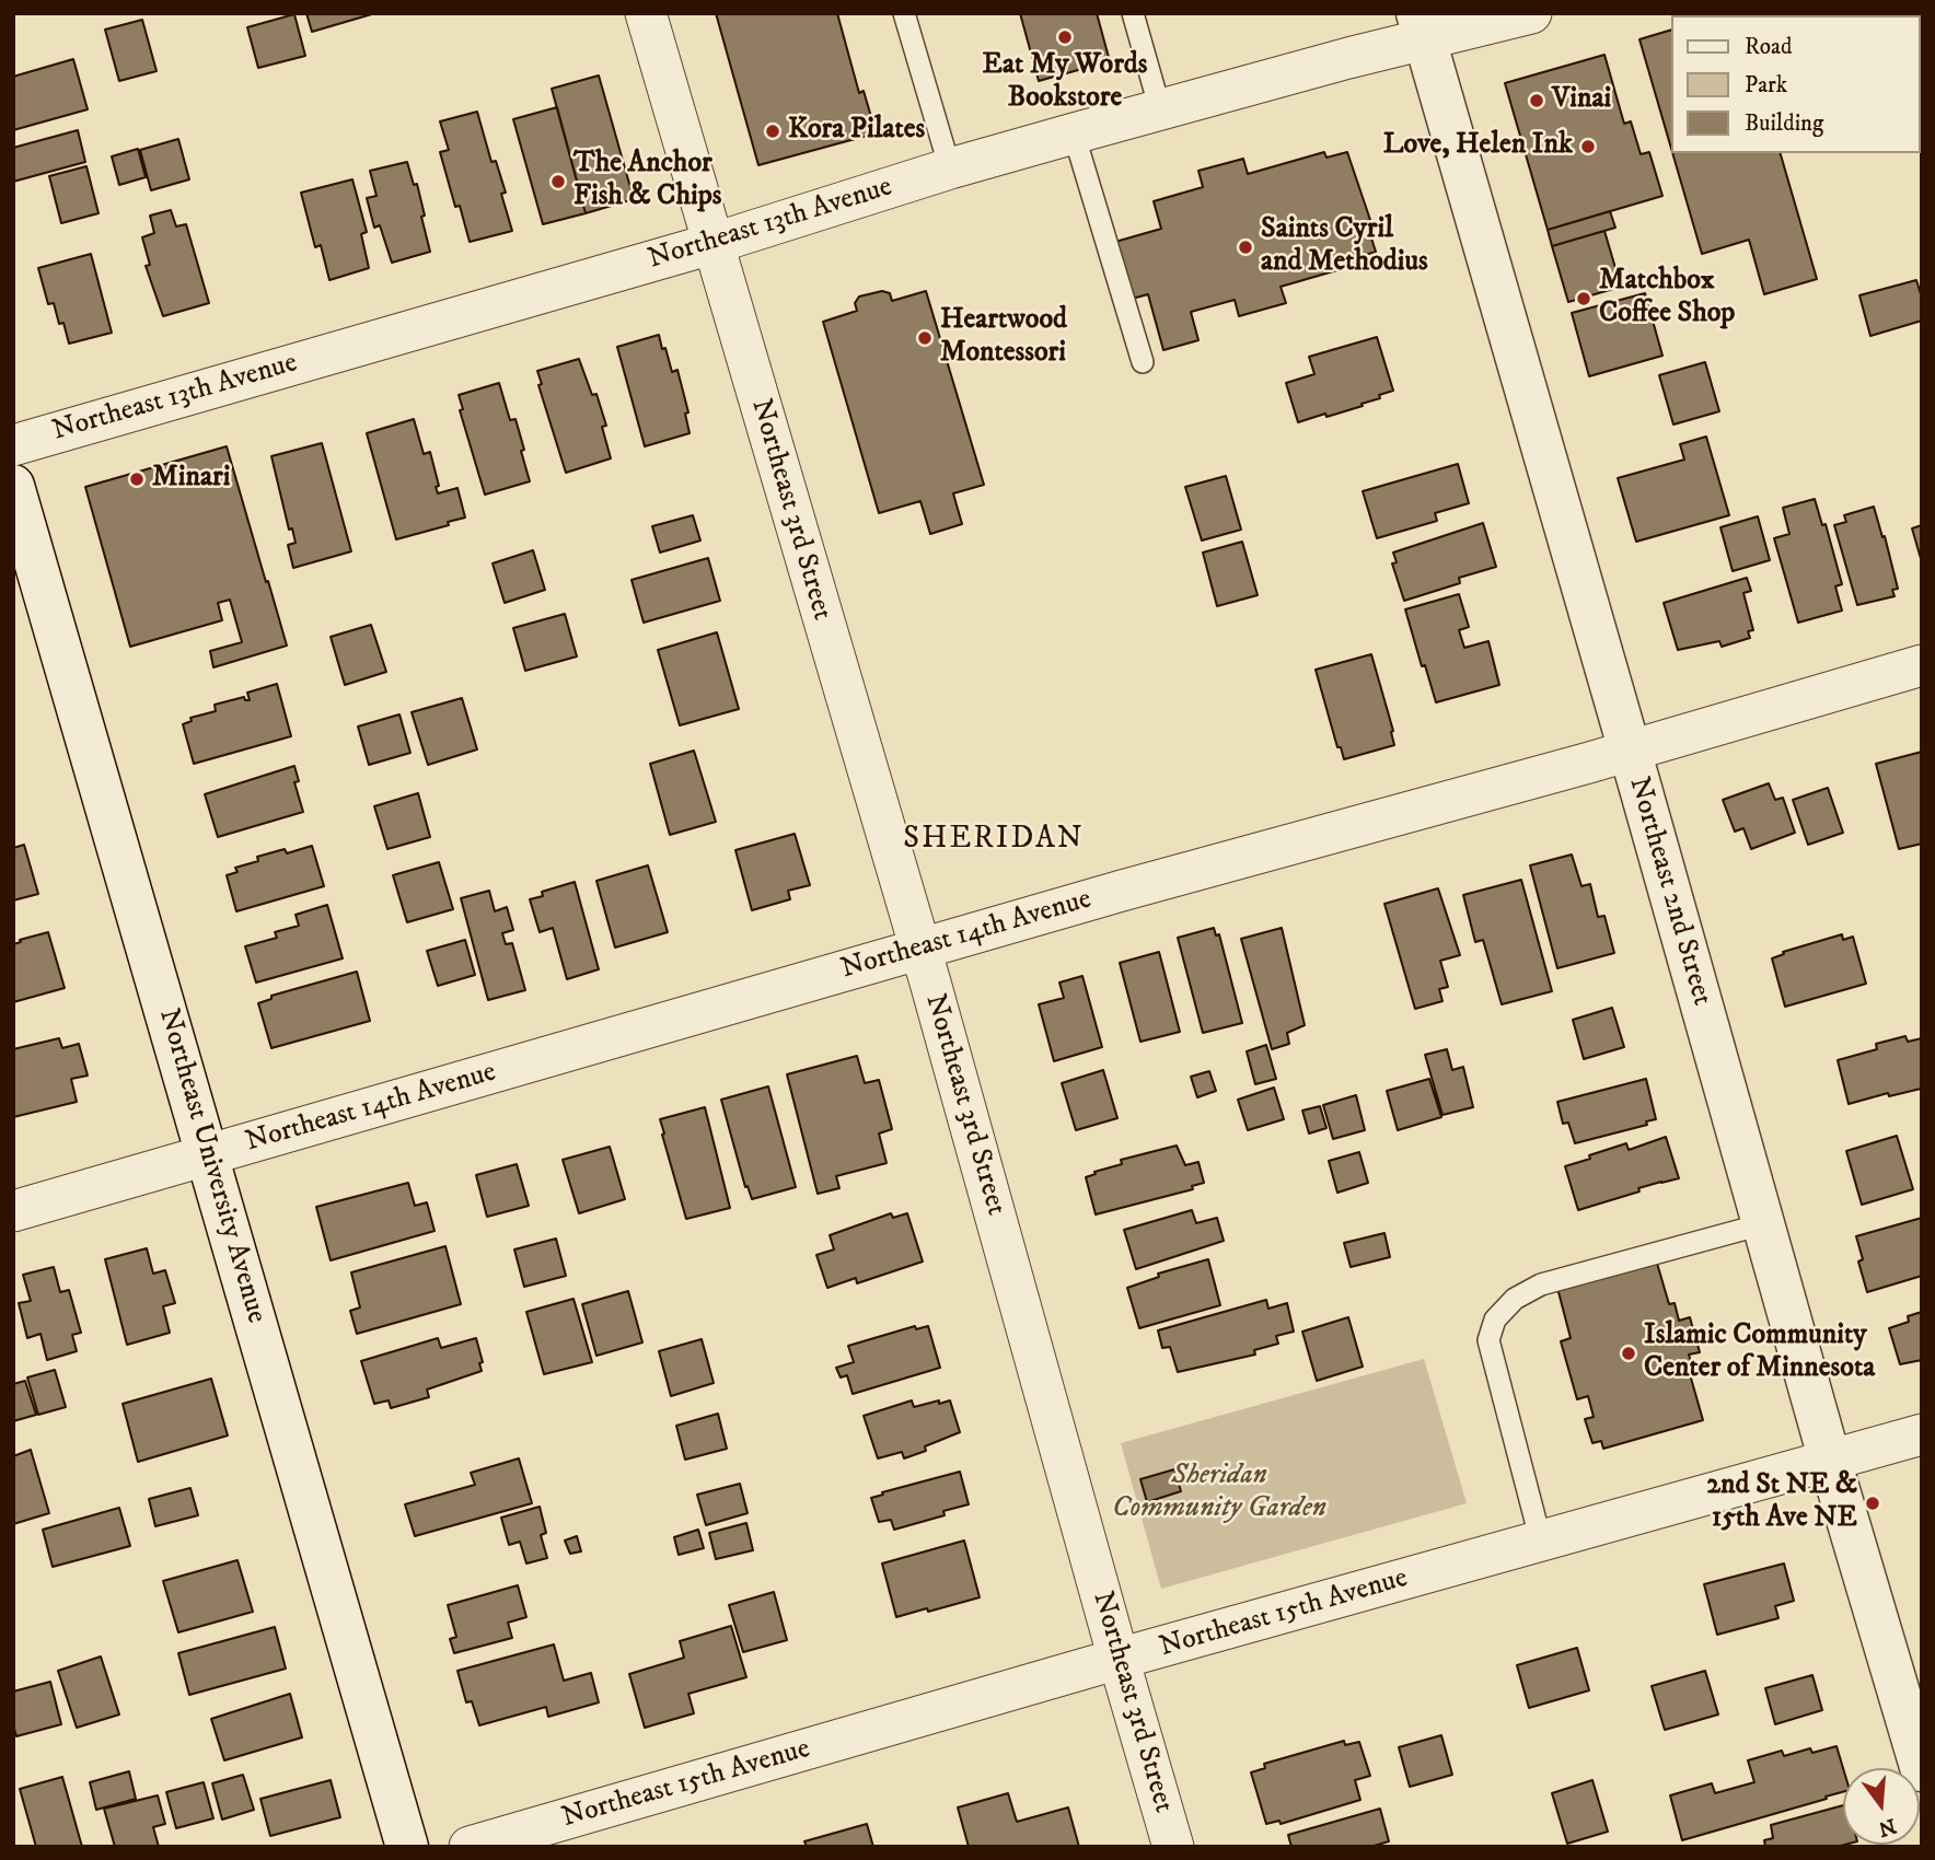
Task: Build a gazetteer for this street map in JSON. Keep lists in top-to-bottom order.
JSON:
{
  "streets": {
    "street": [
      "Northeast 13th Avenue",
      "Northeast 3rd Street",
      "Northeast 2nd Street",
      "Northeast 14th Avenue",
      "Northeast University Avenue",
      "Northeast 15th Avenue"
    ]
  },
  "crossings": [
    ["Northeast 13th Avenue", "Northeast 3rd Street"],
    ["Northeast 13th Avenue", "Northeast 2nd Street"],
    ["Northeast 3rd Street", "Northeast 14th Avenue"],
    ["Northeast 3rd Street", "Northeast 15th Avenue"],
    ["Northeast 2nd Street", "Northeast 14th Avenue"],
    ["Northeast 2nd Street", "Northeast 15th Avenue"],
    ["Northeast 14th Avenue", "Northeast University Avenue"]
  ],
  "districts": ["SHERIDAN"],
  "parks": ["Sheridan Community Garden"],
  "places": [
    "Eat My Words Bookstore",
    "Vinai",
    "Kora Pilates",
    "Love, Helen Ink",
    "The Anchor Fish & Chips",
    "Saints Cyril and Methodius",
    "Matchbox Coffee Shop",
    "Heartwood Montessori",
    "Minari",
    "Islamic Community Center of Minnesota",
    "2nd St NE & 15th Ave NE"
  ],
  "legend": ["Road", "Park", "Building"],
  "north": "bottom"
}
